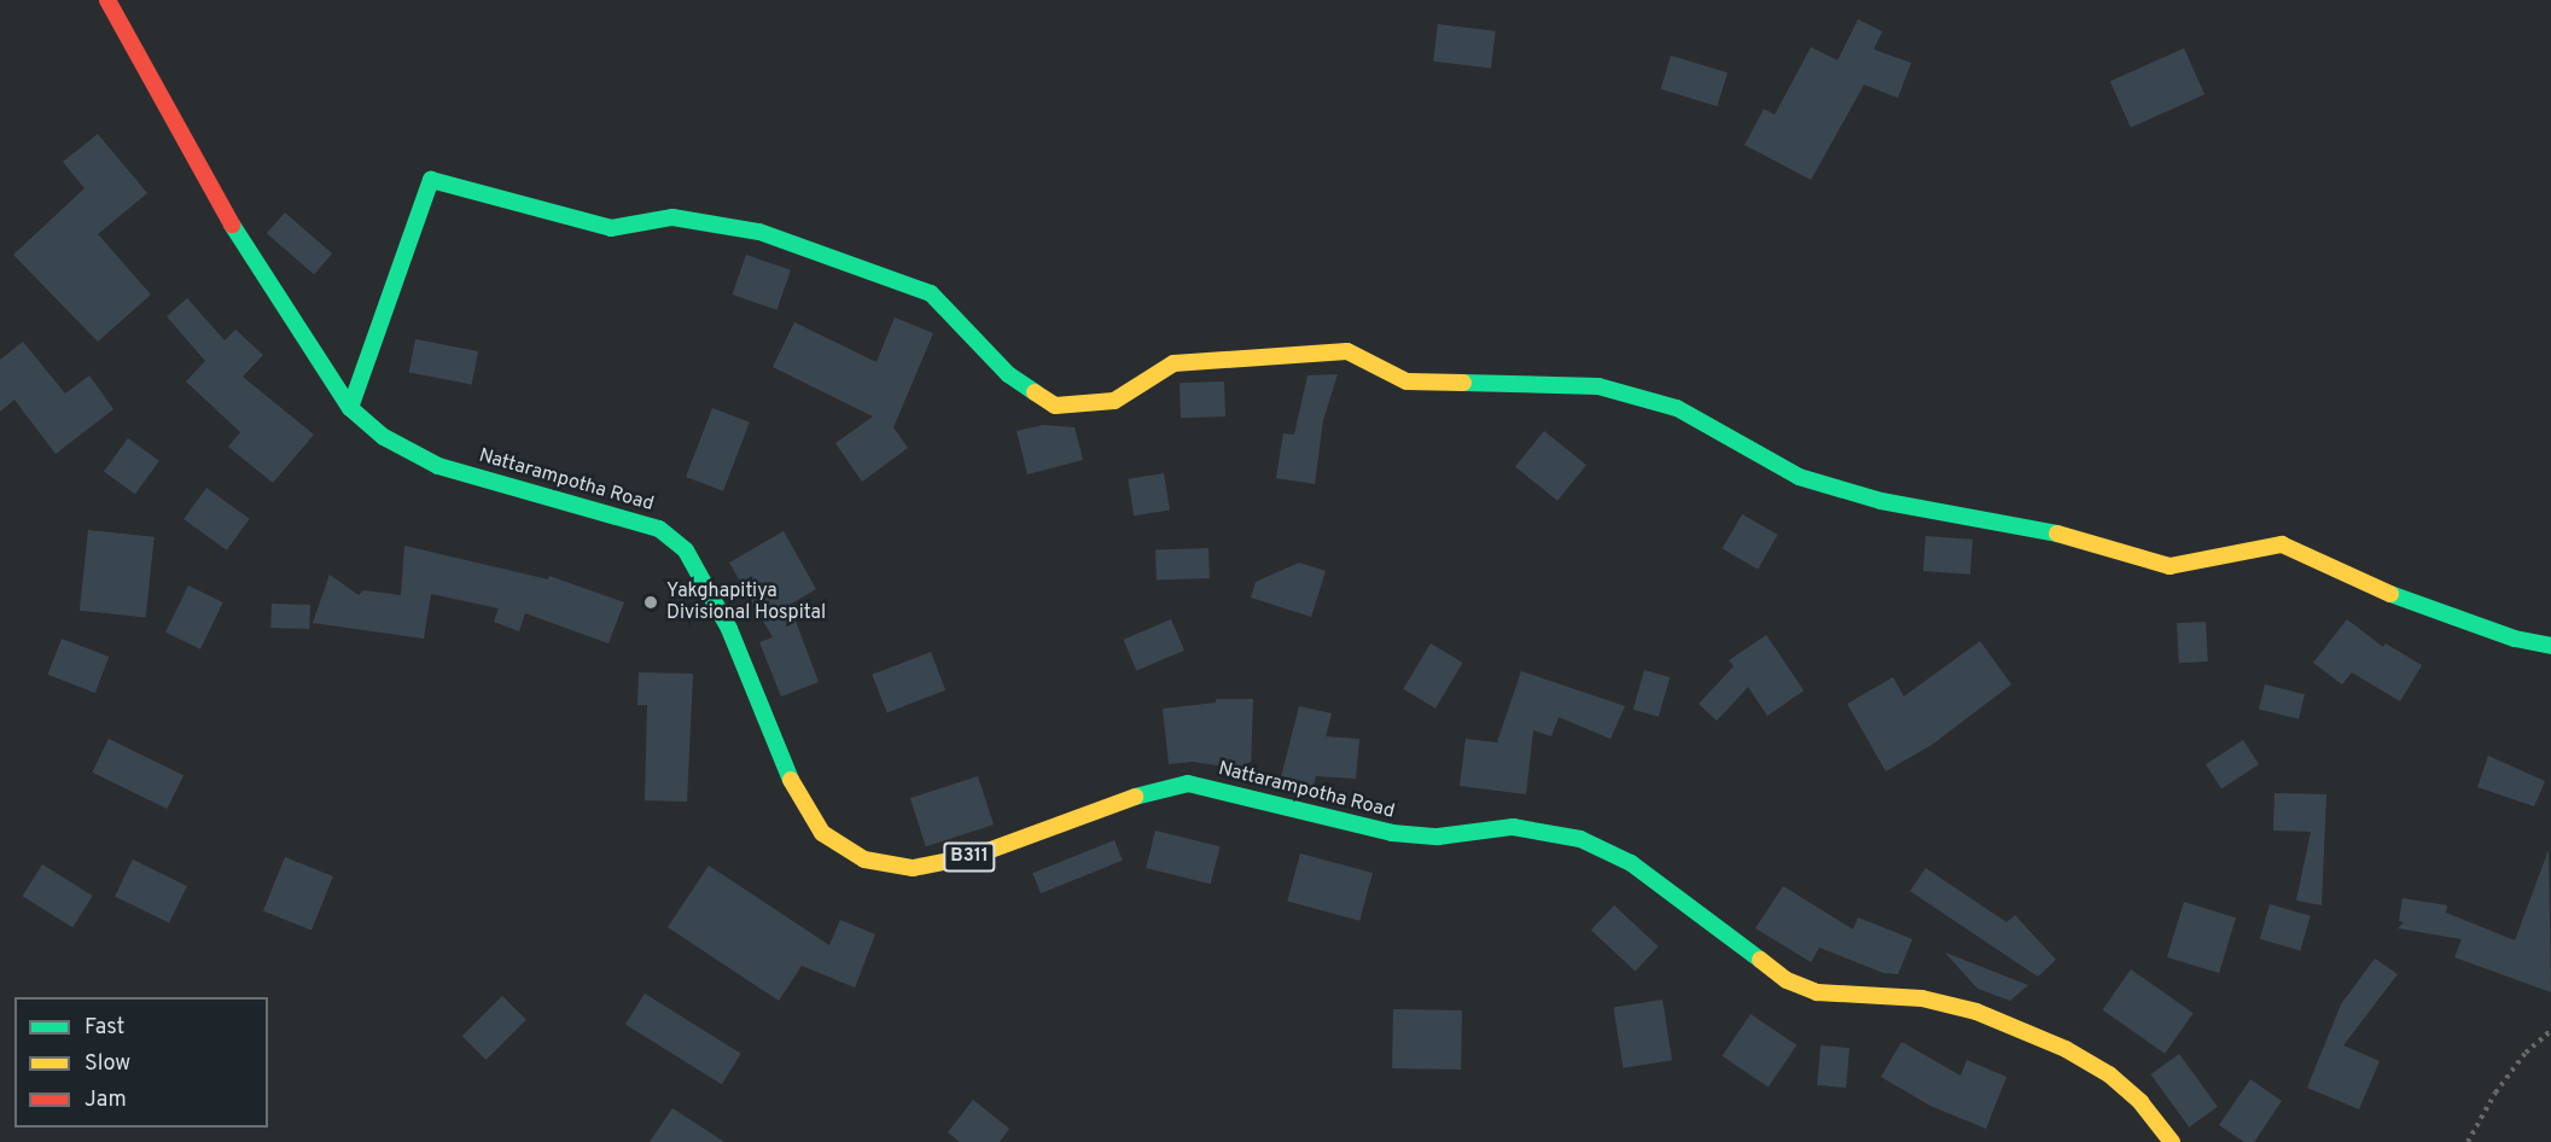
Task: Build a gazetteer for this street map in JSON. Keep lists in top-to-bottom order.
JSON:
{
  "streets": {
    "main road": ["Nattarampotha Road", "B311"]
  },
  "places": ["Yakghapitiya Divisional Hospital"],
  "legend": ["Fast", "Slow", "Jam"]
}
